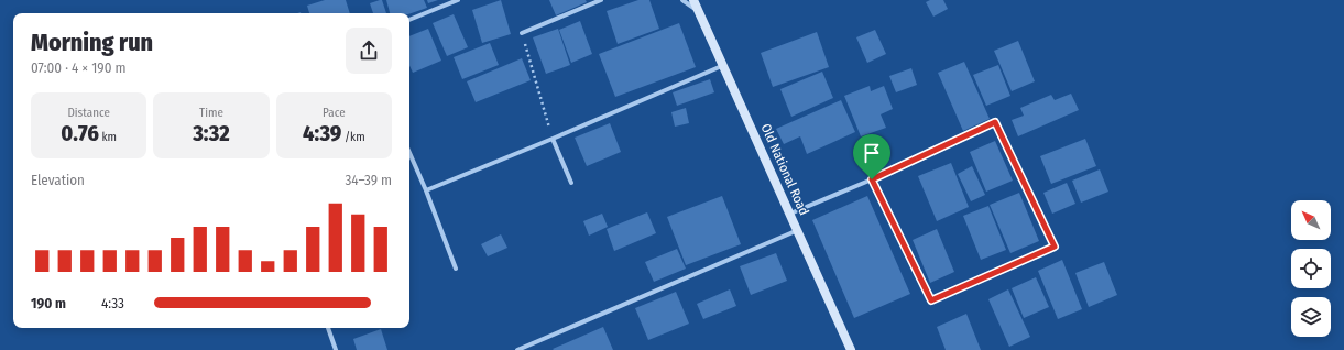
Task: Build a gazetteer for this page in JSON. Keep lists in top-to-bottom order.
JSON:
{
  "streets": {
    "main road": ["Old National Road"]
  },
  "north": "top left",
  "page": {
    "heading": ["Morning run", "07:00 · 4 × 190 m"],
    "stats": [
      ["Distance", "0.76 km"],
      ["Time", "3:32"],
      ["Pace", "4:39 /km"]
    ],
    "chart": ["Elevation", "34–39 m"],
    "list": [
      {
        "name": "190 m",
        "note": "4:33"
      }
    ]
  }
}
